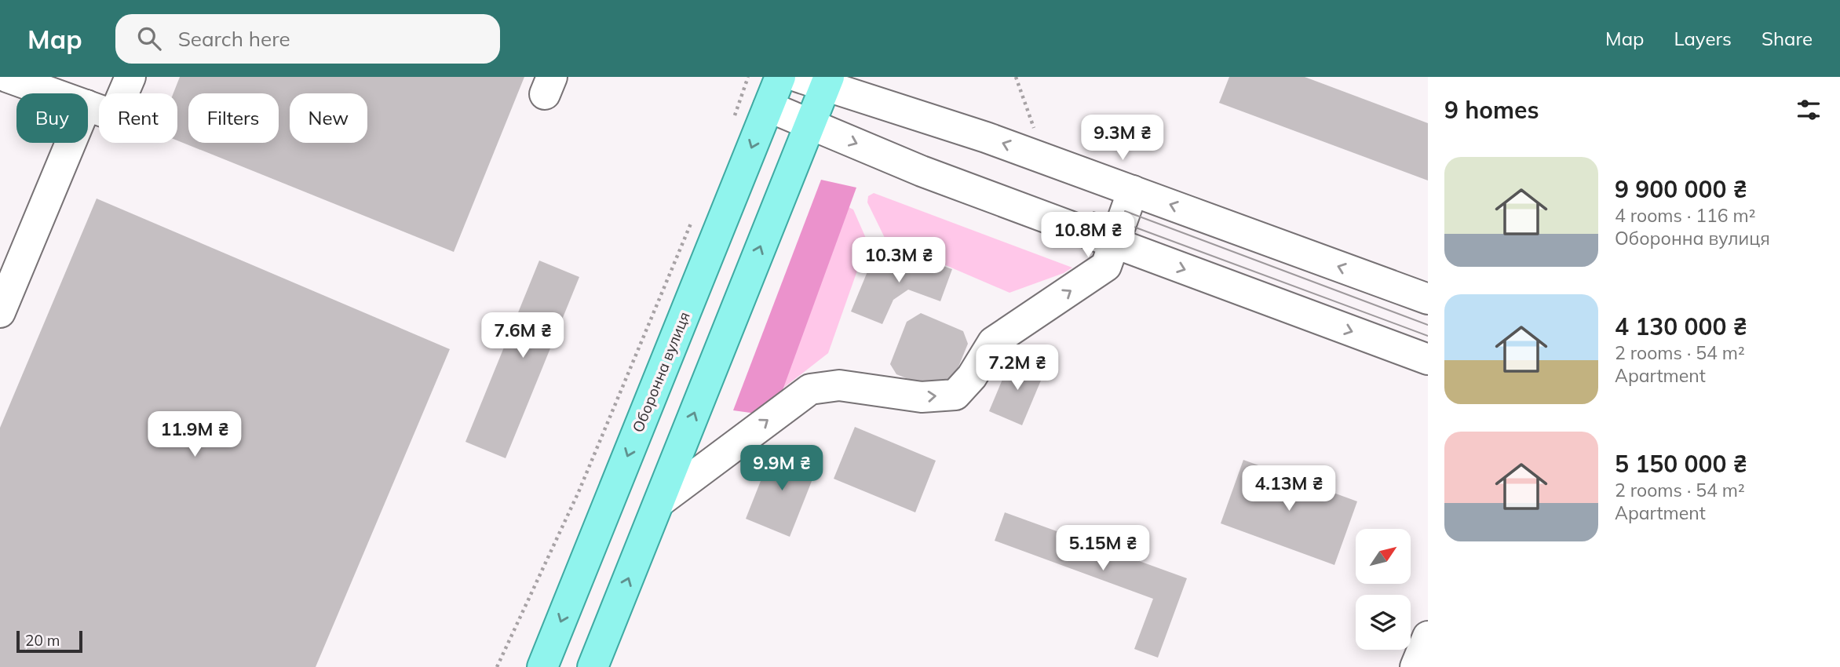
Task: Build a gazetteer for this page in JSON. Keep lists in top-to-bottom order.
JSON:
{
  "streets": {
    "main road": ["Оборонна вулиця"]
  },
  "scale_bar": "20 m",
  "north": "top right",
  "page": {
    "header": "Map",
    "search": "Search here",
    "nav": ["Map", "Layers", "Share"],
    "heading": "9 homes",
    "chip": [
      "Buy",
      "Rent",
      "Filters",
      "New"
    ],
    "price": [
      "9.3M ₴",
      "10.8M ₴",
      "10.3M ₴",
      "7.6M ₴",
      "7.2M ₴",
      "11.9M ₴",
      "9.9M ₴",
      "4.13M ₴",
      "5.15M ₴"
    ],
    "list": [
      {
        "name": "9 900 000 ₴",
        "note": "4 rooms · 116 m² · Оборонна вулиця"
      },
      {
        "name": "4 130 000 ₴",
        "note": "2 rooms · 54 m² · Apartment"
      },
      {
        "name": "5 150 000 ₴",
        "note": "2 rooms · 54 m² · Apartment"
      }
    ],
    "scale": "20 m"
  }
}
